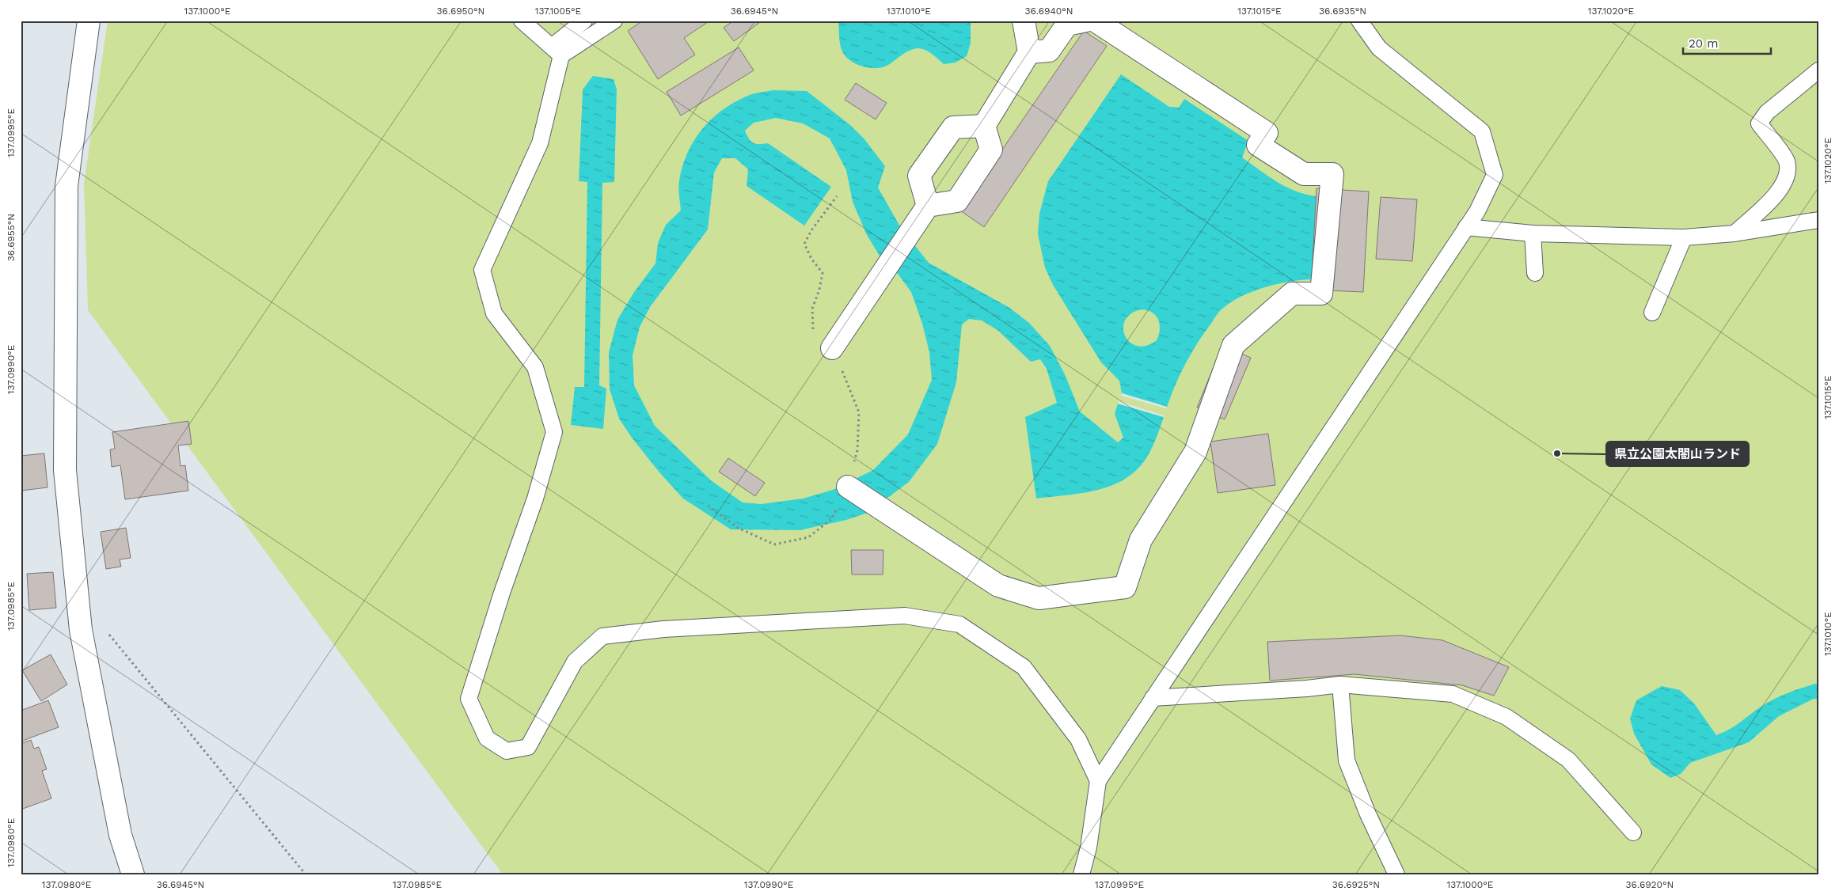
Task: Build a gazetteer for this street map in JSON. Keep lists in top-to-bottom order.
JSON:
{
  "places": ["県立公園太閤山ランド"],
  "scale_bar": "20 m",
  "coordinates": [
    "137.1000°E",
    "36.6950°N",
    "137.1005°E",
    "36.6945°N",
    "137.1010°E",
    "36.6940°N",
    "137.1015°E",
    "36.6935°N",
    "137.1020°E",
    "137.0995°E",
    "36.6955°N",
    "137.0990°E",
    "137.0985°E",
    "137.0980°E",
    "36.6925°N",
    "36.6920°N"
  ]
}
